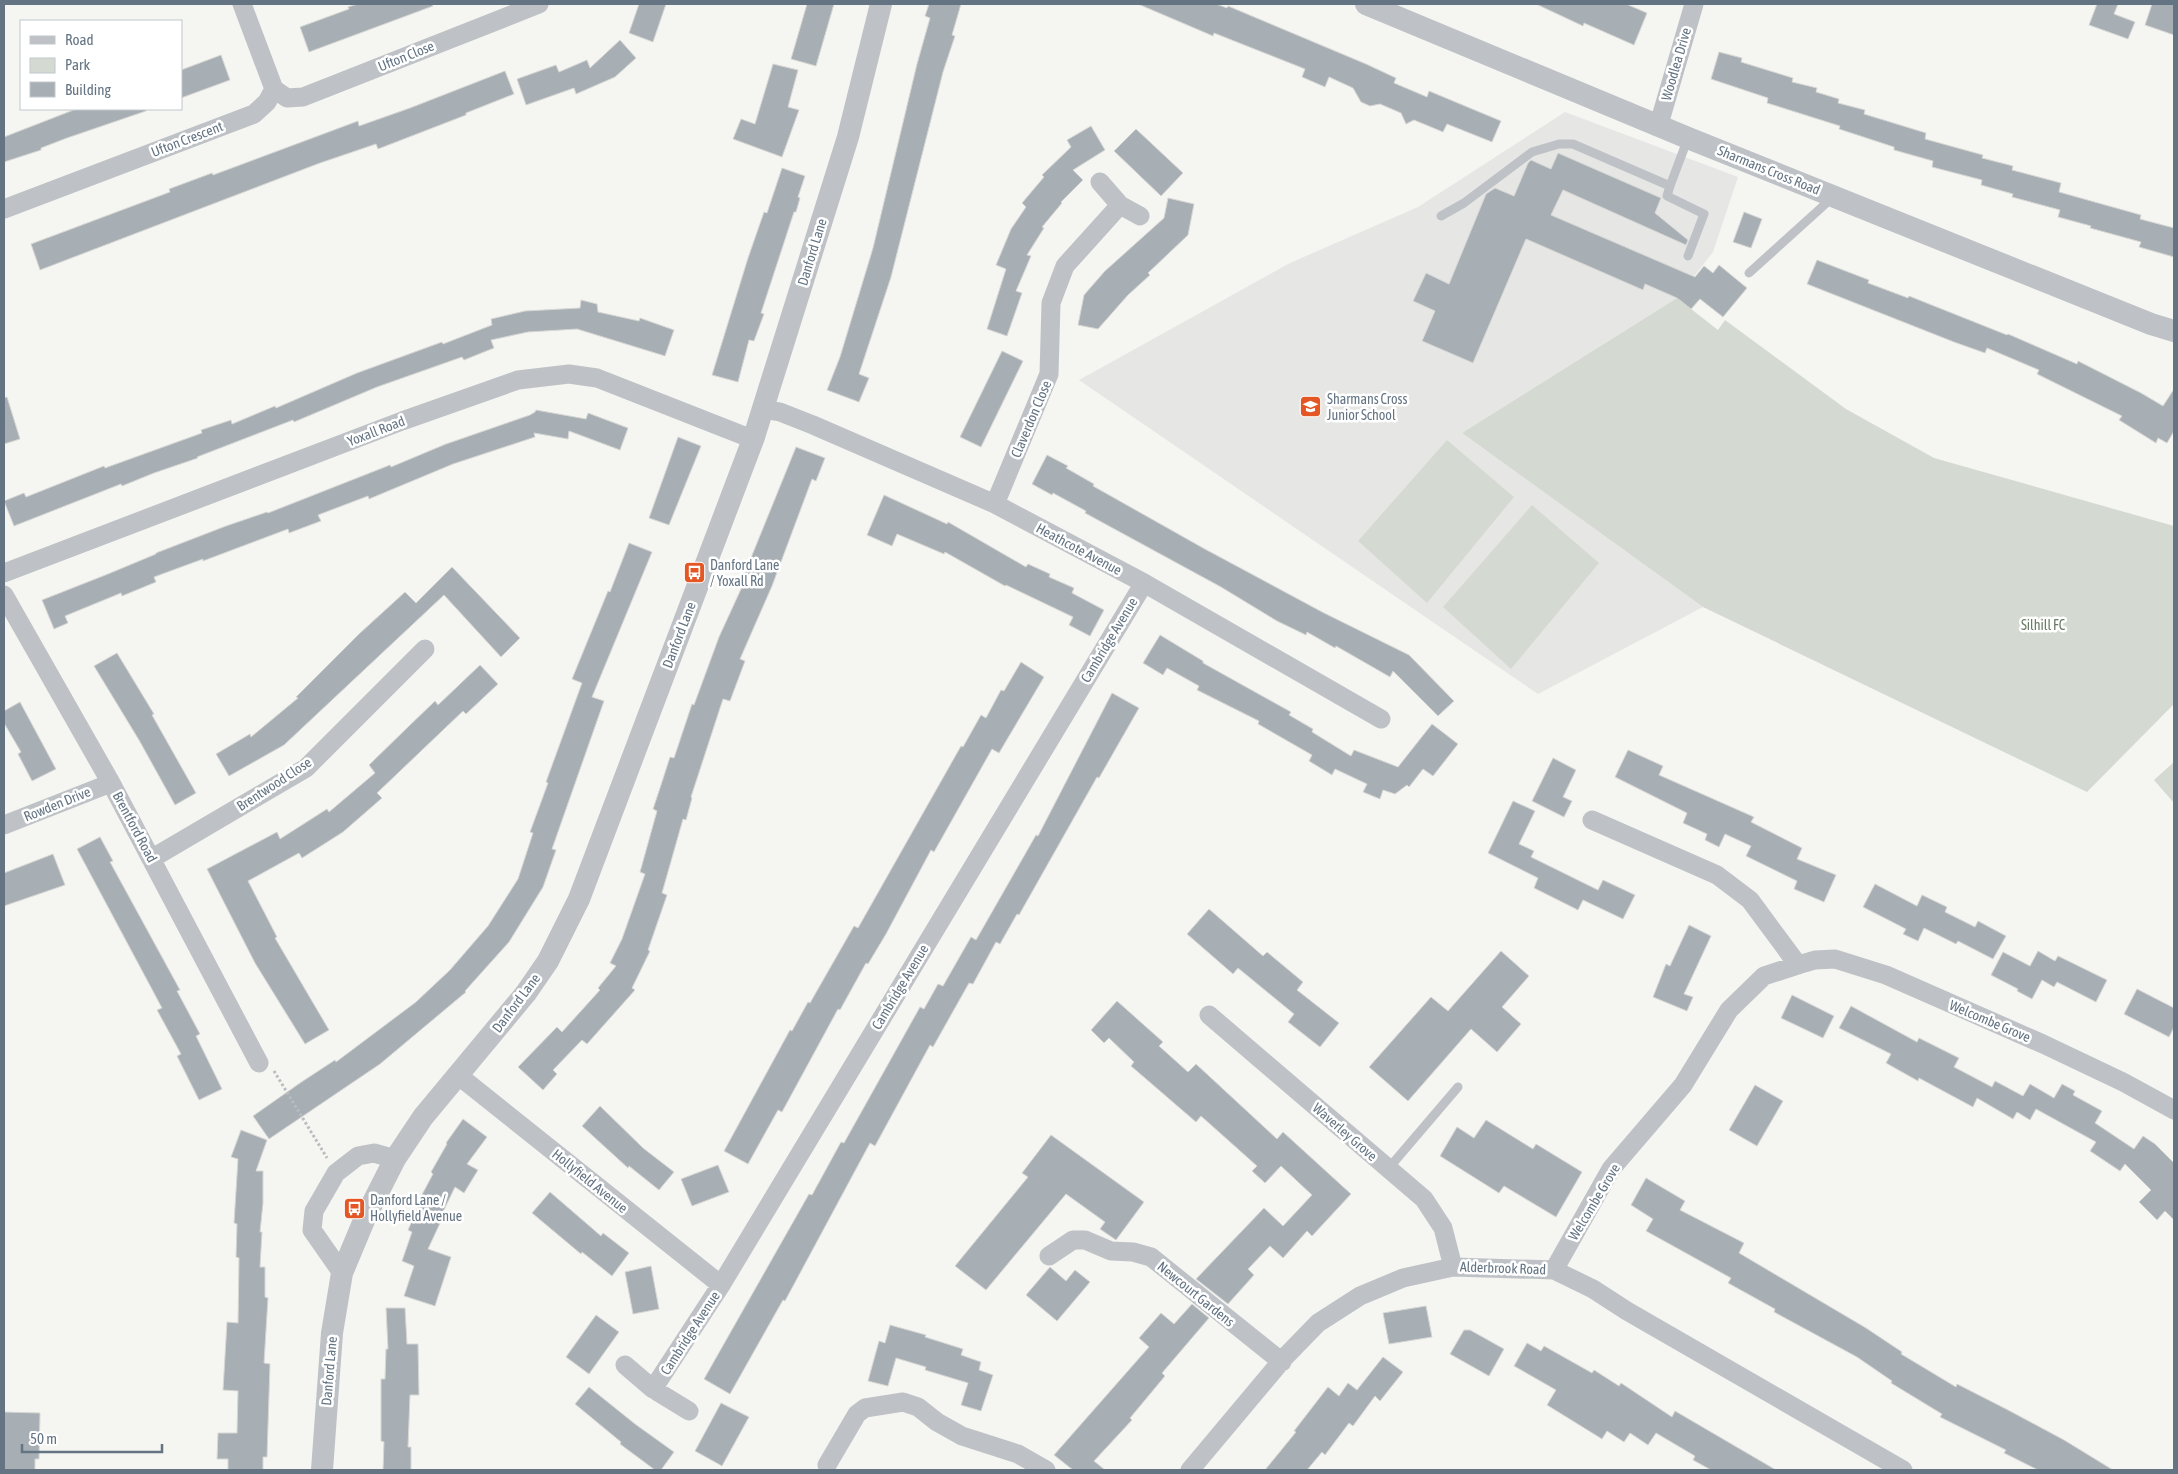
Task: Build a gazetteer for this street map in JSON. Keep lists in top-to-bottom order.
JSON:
{
  "streets": {
    "street": [
      "Ufton Close",
      "Woodlea Drive",
      "Ufton Crescent",
      "Sharmans Cross Road",
      "Danford Lane",
      "Claverdon Close",
      "Yoxall Road",
      "Heathcote Avenue",
      "Cambridge Avenue",
      "Brentwood Close",
      "Rowden Drive",
      "Brentford Road",
      "Welcombe Grove",
      "Waverley Grove",
      "Hollyfield Avenue",
      "Alderbrook Road",
      "Newcourt Gardens"
    ]
  },
  "crossings": [
    ["Ufton Close", "Ufton Crescent"],
    ["Woodlea Drive", "Sharmans Cross Road"],
    ["Danford Lane", "Yoxall Road"],
    ["Danford Lane", "Heathcote Avenue"],
    ["Danford Lane", "Hollyfield Avenue"],
    ["Claverdon Close", "Heathcote Avenue"],
    ["Heathcote Avenue", "Cambridge Avenue"],
    ["Cambridge Avenue", "Hollyfield Avenue"],
    ["Brentwood Close", "Brentford Road"],
    ["Rowden Drive", "Brentford Road"],
    ["Welcombe Grove", "Alderbrook Road"],
    ["Waverley Grove", "Alderbrook Road"],
    ["Alderbrook Road", "Newcourt Gardens"]
  ],
  "parks": ["Silhill FC"],
  "places": {
    "school or university": ["Sharmans Cross Junior School"],
    "bus stop": ["Danford Lane / Yoxall Rd", "Danford Lane / Hollyfield Avenue"]
  },
  "legend": ["Road", "Park", "Building"],
  "scale_bar": "50 m"
}
